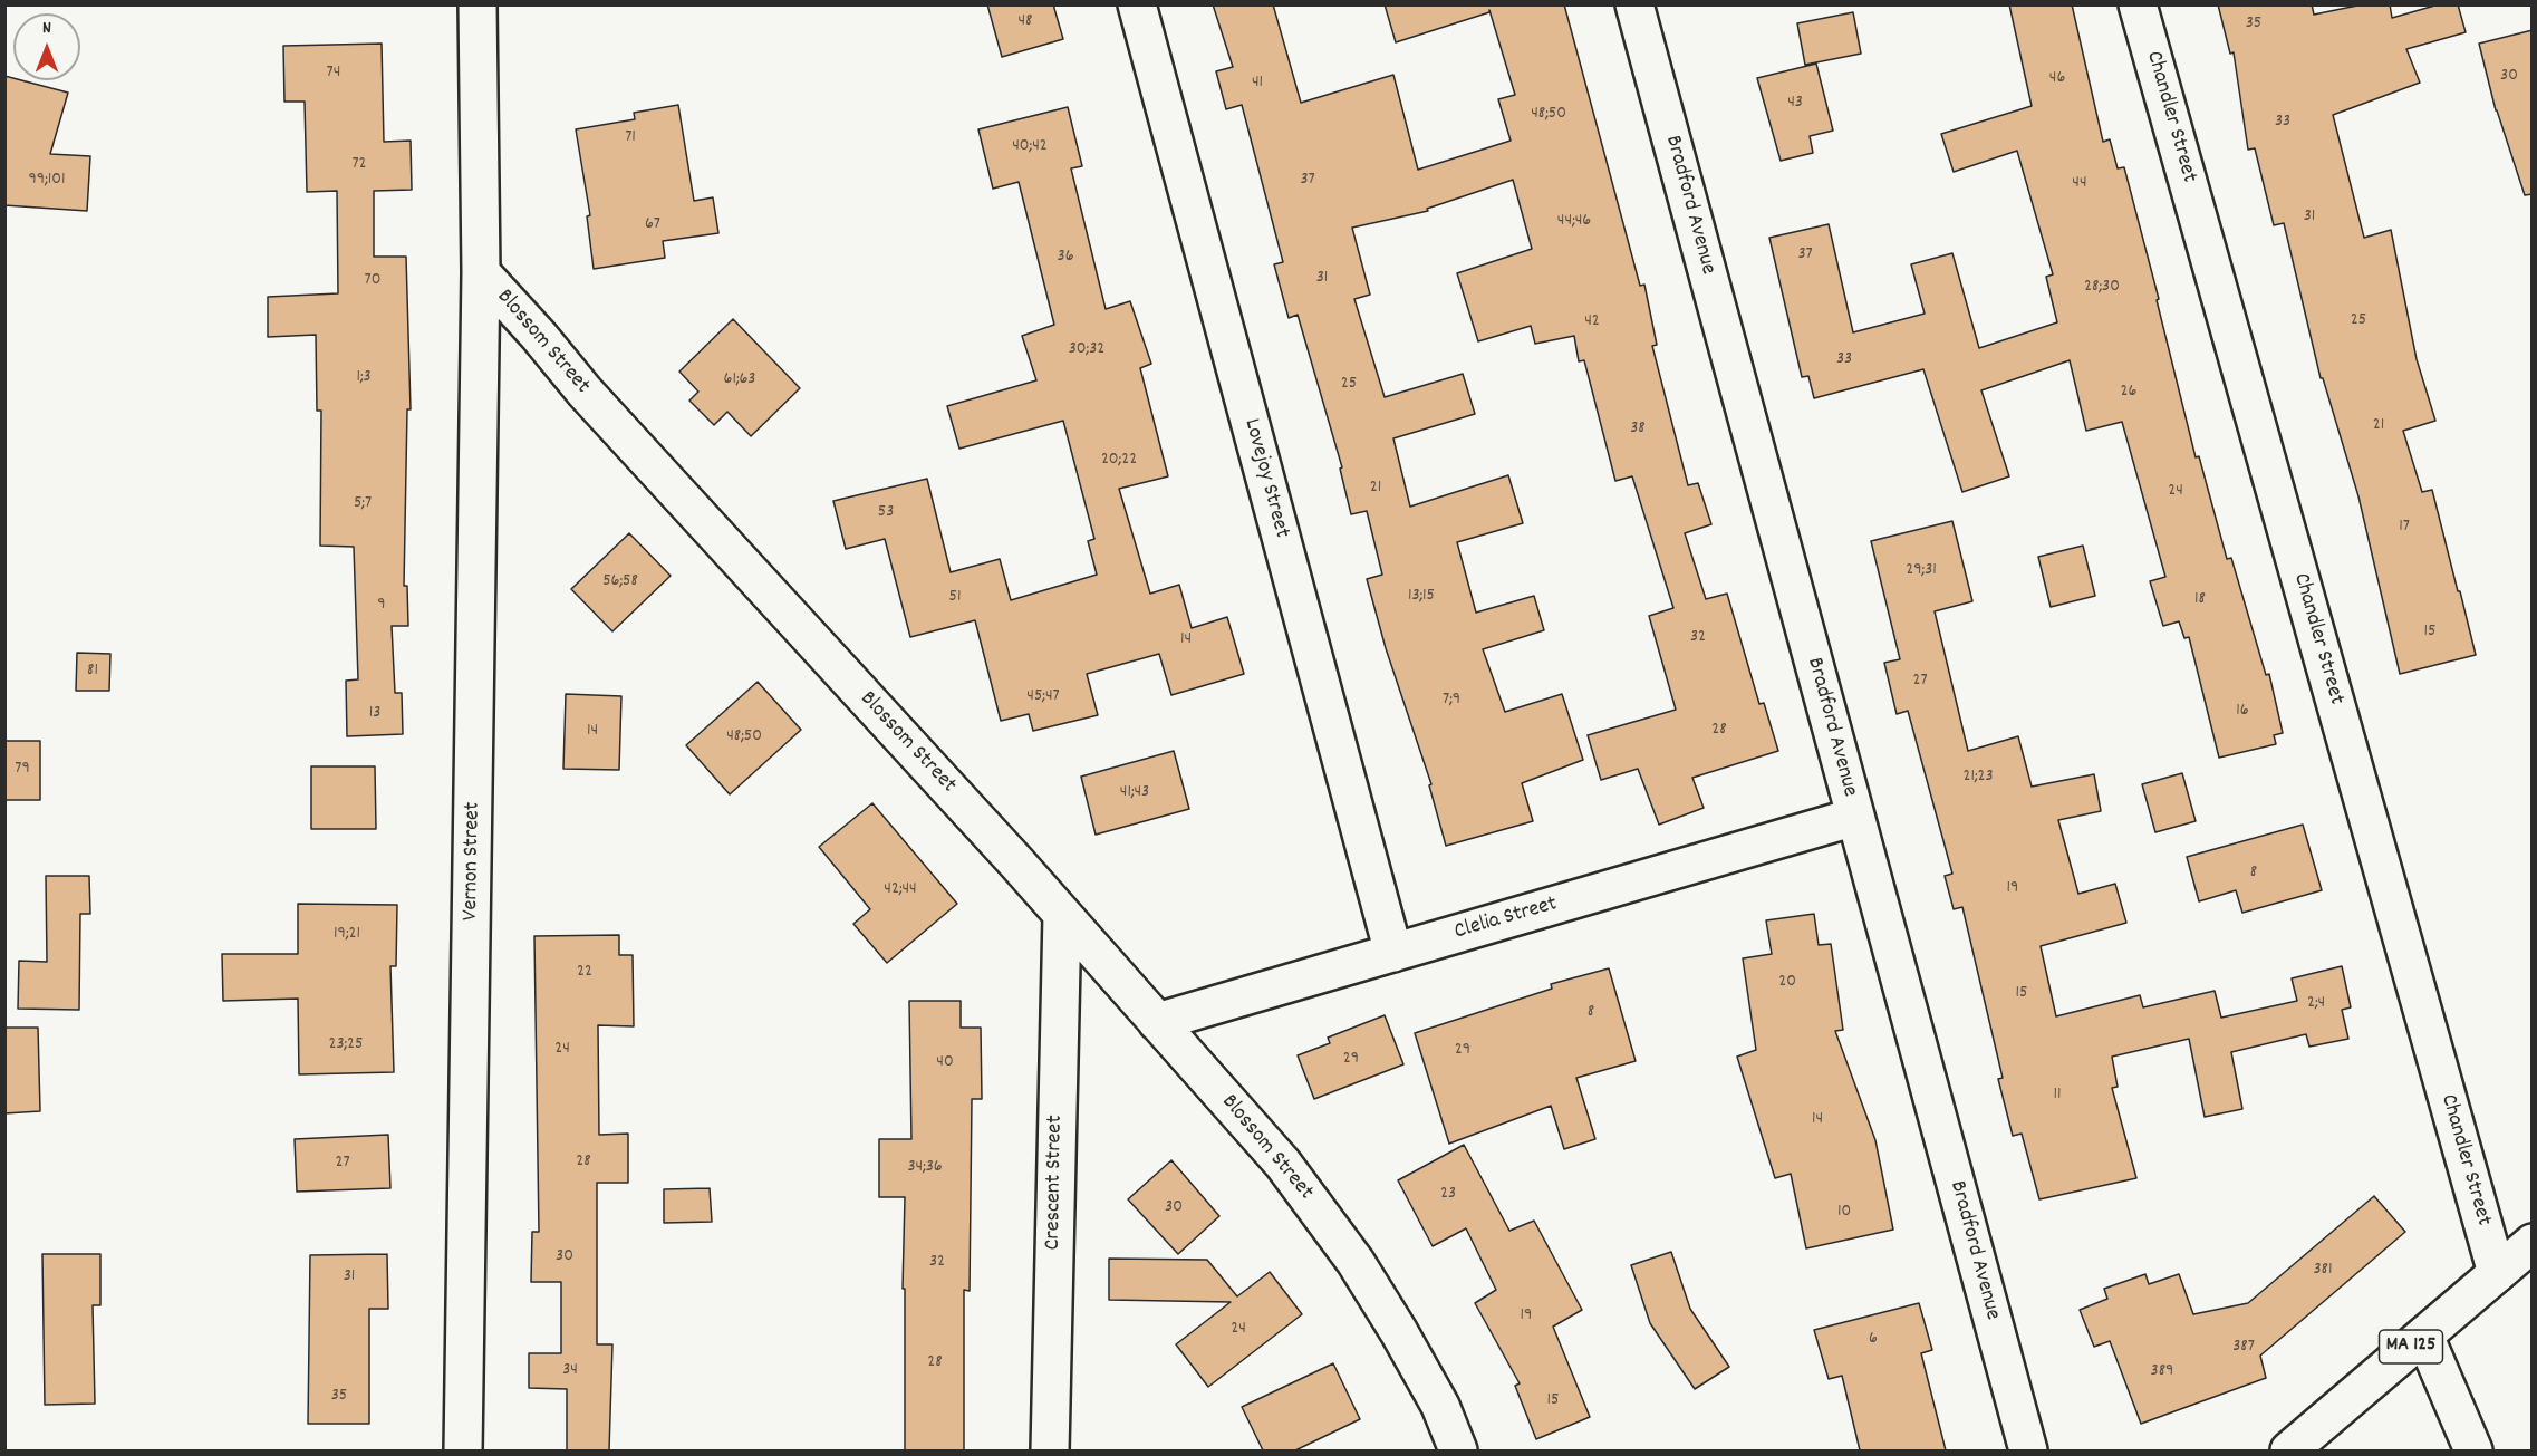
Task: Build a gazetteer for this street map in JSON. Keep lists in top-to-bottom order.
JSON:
{
  "streets": {
    "street": [
      "Chandler Street",
      "Bradford Avenue",
      "Blossom Street",
      "Lovejoy Street",
      "Vernon Street",
      "Clelia Street",
      "Crescent Street",
      "MA 125"
    ]
  },
  "crossings": [
    ["Chandler Street", "MA 125"],
    ["Bradford Avenue", "Clelia Street"],
    ["Blossom Street", "Vernon Street"],
    ["Blossom Street", "Clelia Street"],
    ["Blossom Street", "Crescent Street"],
    ["Lovejoy Street", "Clelia Street"]
  ],
  "house_numbers": [
    "48",
    "35",
    "74",
    "30",
    "46",
    "41",
    "43",
    "48;50",
    "33",
    "71",
    "40;42",
    "72",
    "99;101",
    "37",
    "44",
    "31",
    "44;46",
    "67",
    "37",
    "36",
    "31",
    "70",
    "28;30",
    "25",
    "42",
    "30;32",
    "33",
    "1;3",
    "61;63",
    "25",
    "26",
    "21",
    "38",
    "20;22",
    "21",
    "24",
    "5;7",
    "53",
    "17",
    "29;31",
    "56;58",
    "13;15",
    "51",
    "18",
    "9",
    "15",
    "32",
    "14",
    "81",
    "27",
    "45;47",
    "7;9",
    "16",
    "13",
    "28",
    "14",
    "48;50",
    "79",
    "21;23",
    "41;43",
    "8",
    "19",
    "42;44",
    "19;21",
    "22",
    "20",
    "15",
    "2;4",
    "8",
    "23;25",
    "24",
    "29",
    "29",
    "40",
    "11",
    "14",
    "28",
    "27",
    "34;36",
    "23",
    "30",
    "10",
    "30",
    "32",
    "381",
    "31",
    "19",
    "24",
    "6",
    "387",
    "28",
    "34",
    "389",
    "35",
    "15"
  ],
  "north": "top"
}
